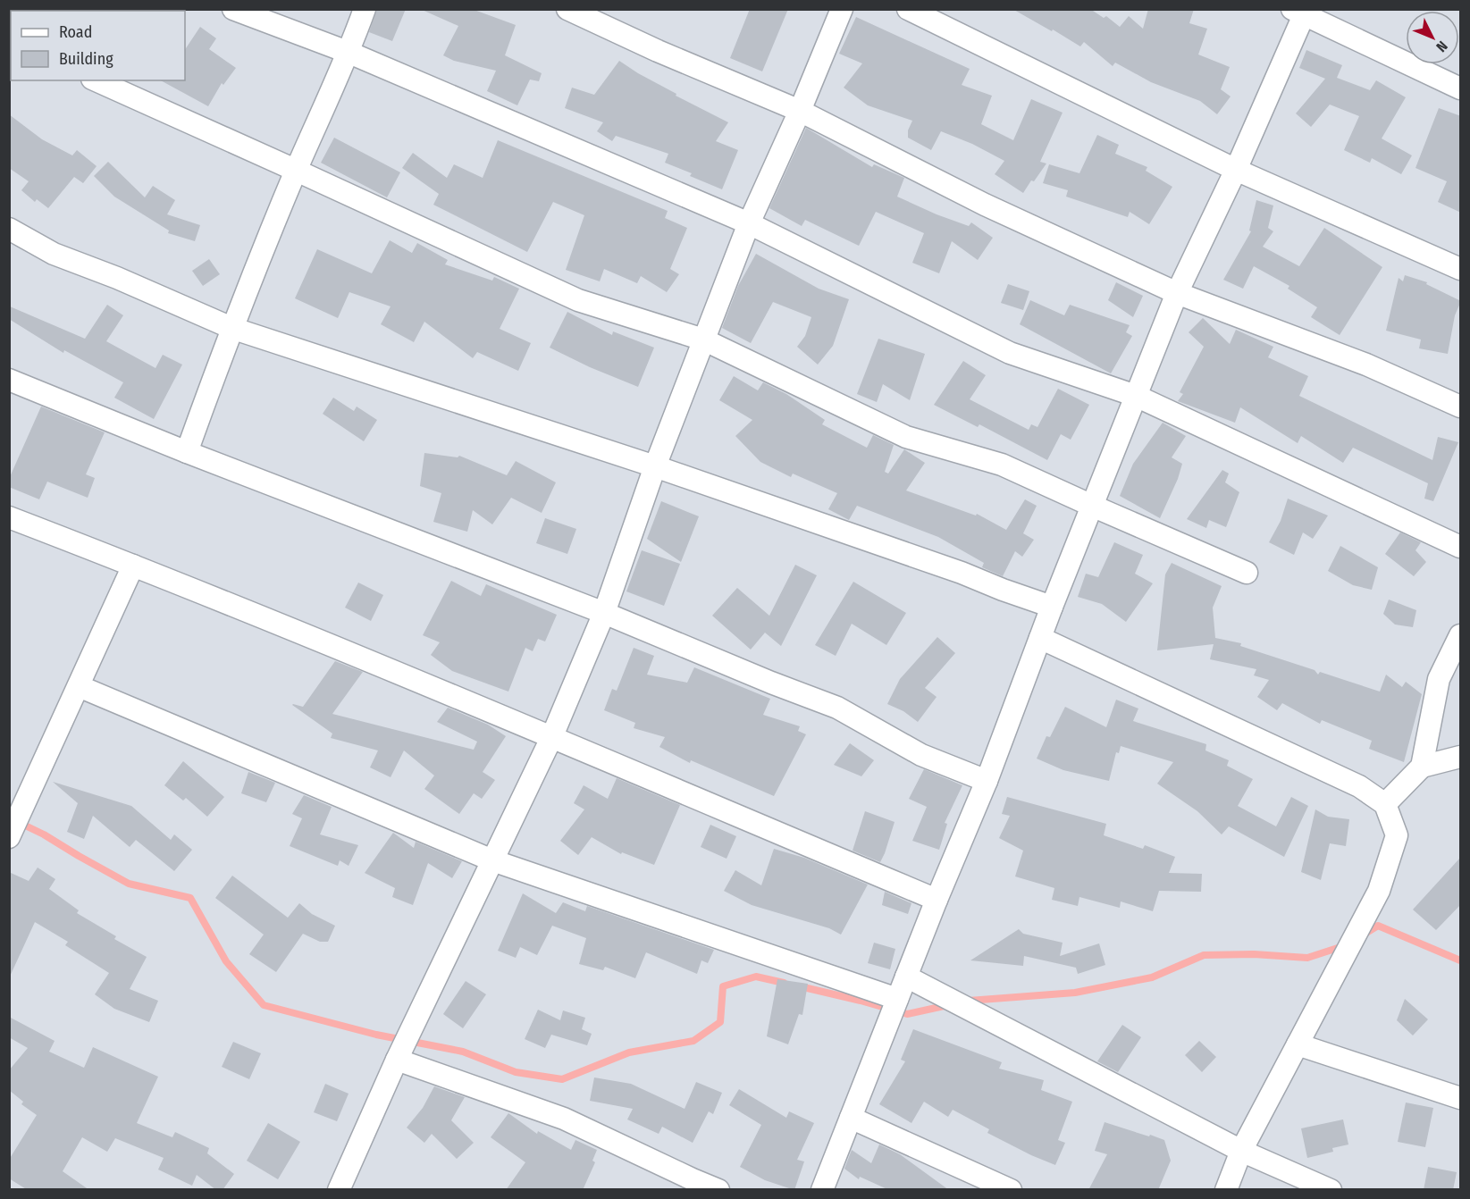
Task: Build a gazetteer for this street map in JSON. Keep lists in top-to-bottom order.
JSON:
{
  "legend": ["Road", "Building"],
  "north": "bottom right"
}
